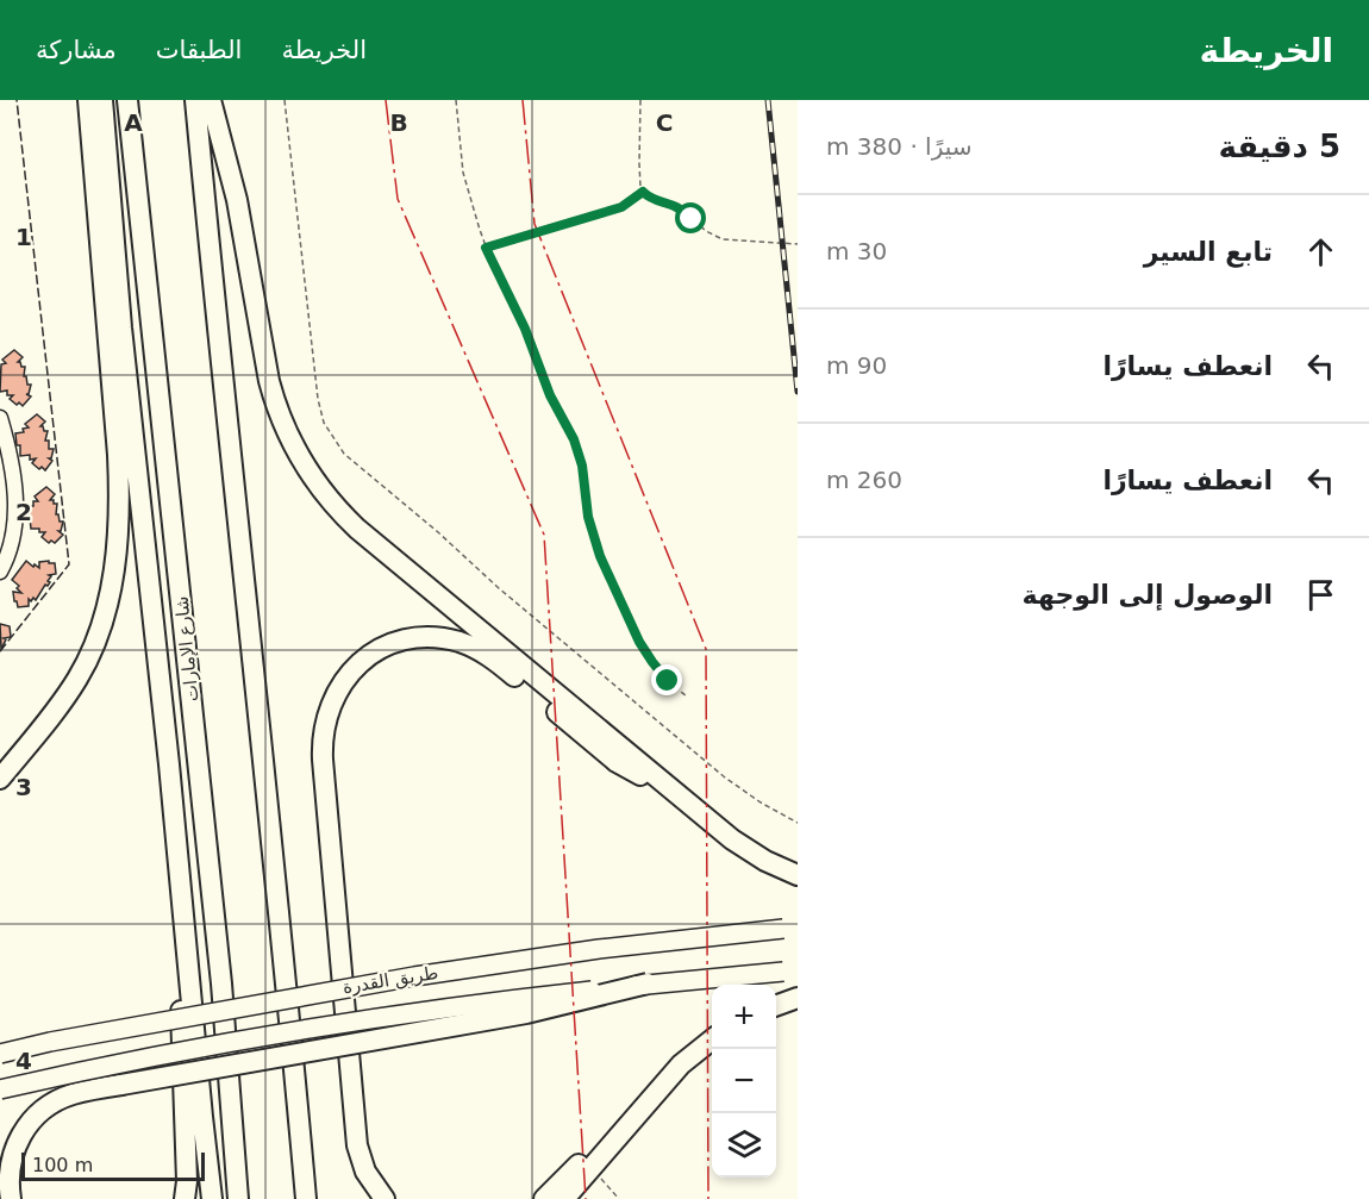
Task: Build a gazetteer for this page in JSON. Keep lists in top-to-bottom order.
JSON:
{
  "streets": {
    "highway": ["شارع الإمارات"],
    "main road": ["طريق القدرة"]
  },
  "scale_bar": "100 m",
  "page": {
    "header": "الخريطة",
    "nav": ["الخريطة", "الطبقات", "مشاركة"],
    "heading": ["5 دقيقة", "سيرًا · 380 m"],
    "list": [
      ["تابع السير", "30 m"],
      ["انعطف يسارًا", "90 m"],
      ["انعطف يسارًا", "260 m"],
      "الوصول إلى الوجهة"
    ],
    "map_buttons": ["+", "−"],
    "scale": "100 m"
  },
  "grid": {
    "columns": ["A", "B", "C"],
    "rows": [
      "1",
      "2",
      "3",
      "4"
    ]
  }
}
